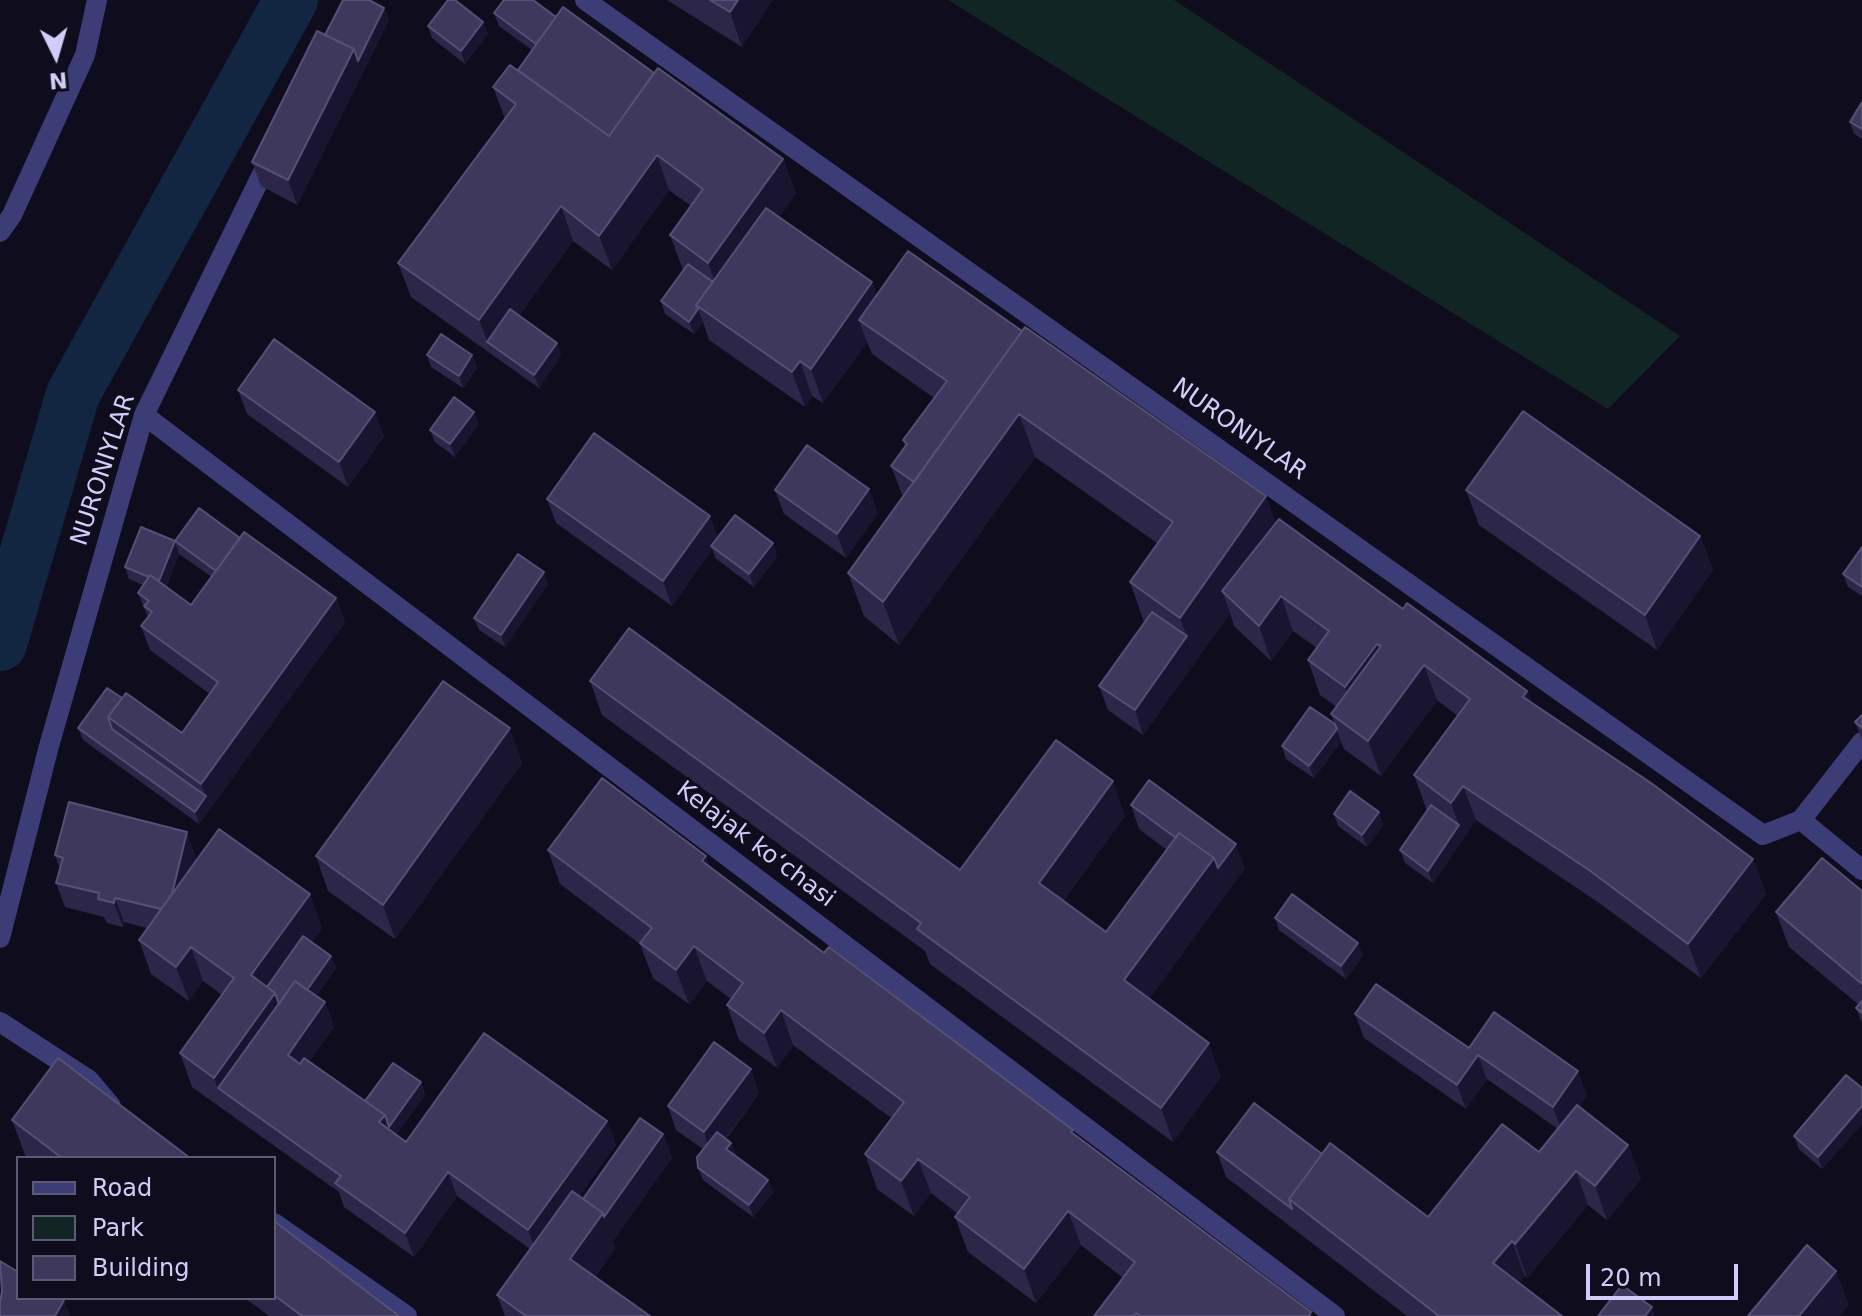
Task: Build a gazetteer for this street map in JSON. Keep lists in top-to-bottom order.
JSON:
{
  "streets": {
    "street": ["NURONIYLAR", "Kelajak koʻchasi"]
  },
  "crossings": [
    ["NURONIYLAR", "Kelajak koʻchasi"]
  ],
  "legend": ["Road", "Park", "Building"],
  "scale_bar": "20 m",
  "north": "bottom"
}
